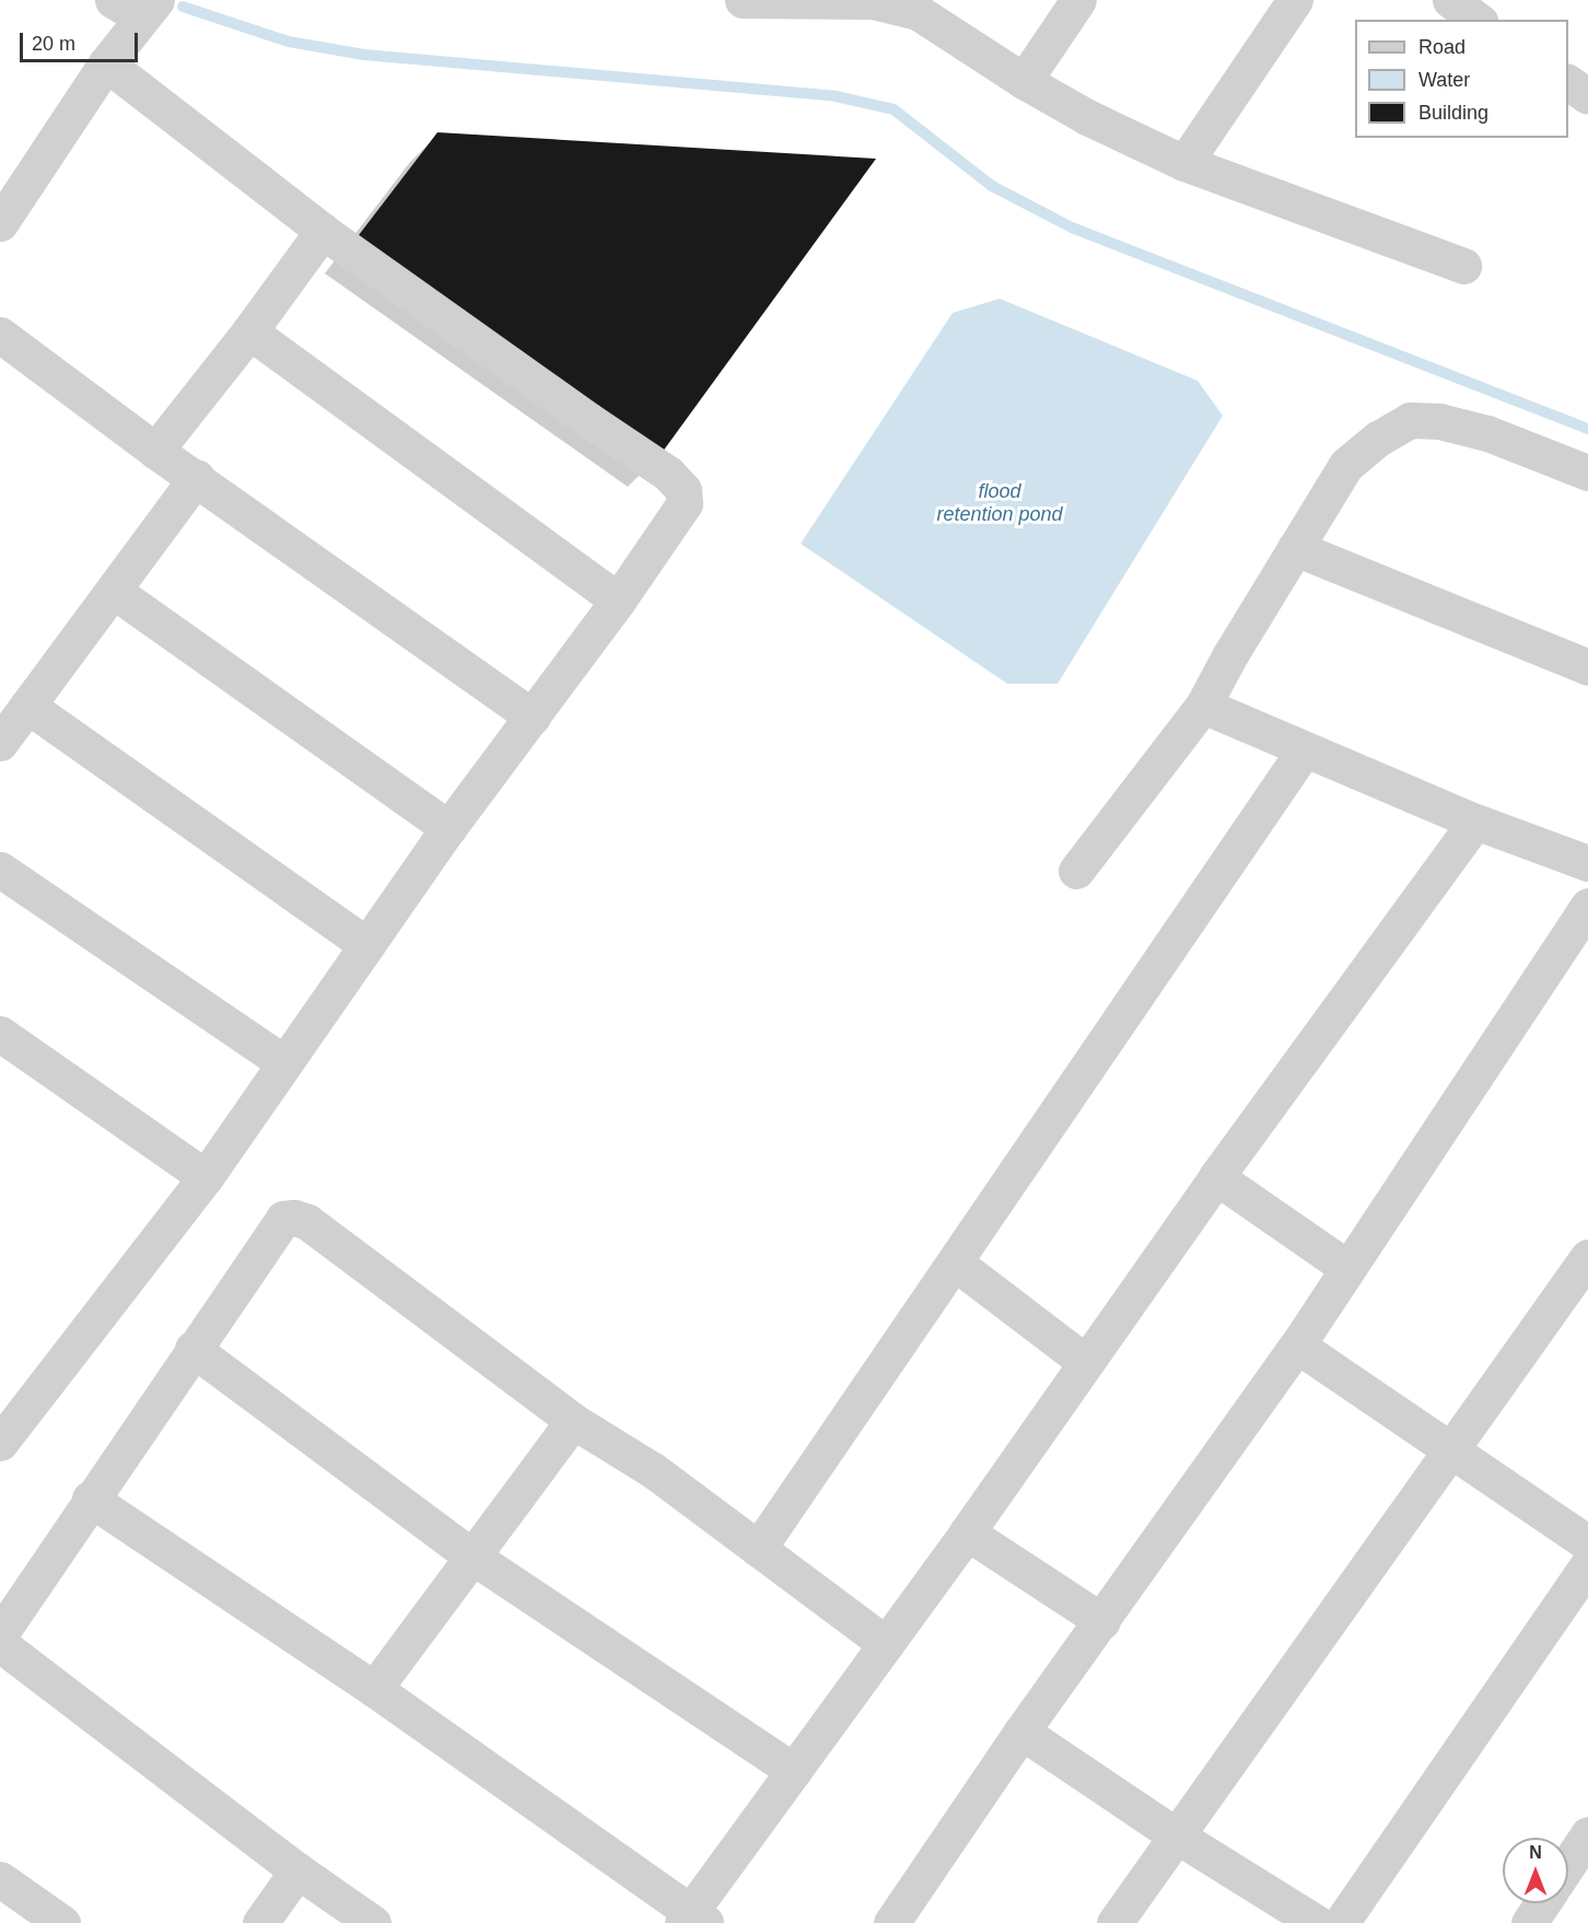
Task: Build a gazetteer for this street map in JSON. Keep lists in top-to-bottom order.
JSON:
{
  "water": ["flood retention pond"],
  "legend": ["Road", "Water", "Building"],
  "scale_bar": "20 m",
  "north": "top"
}
